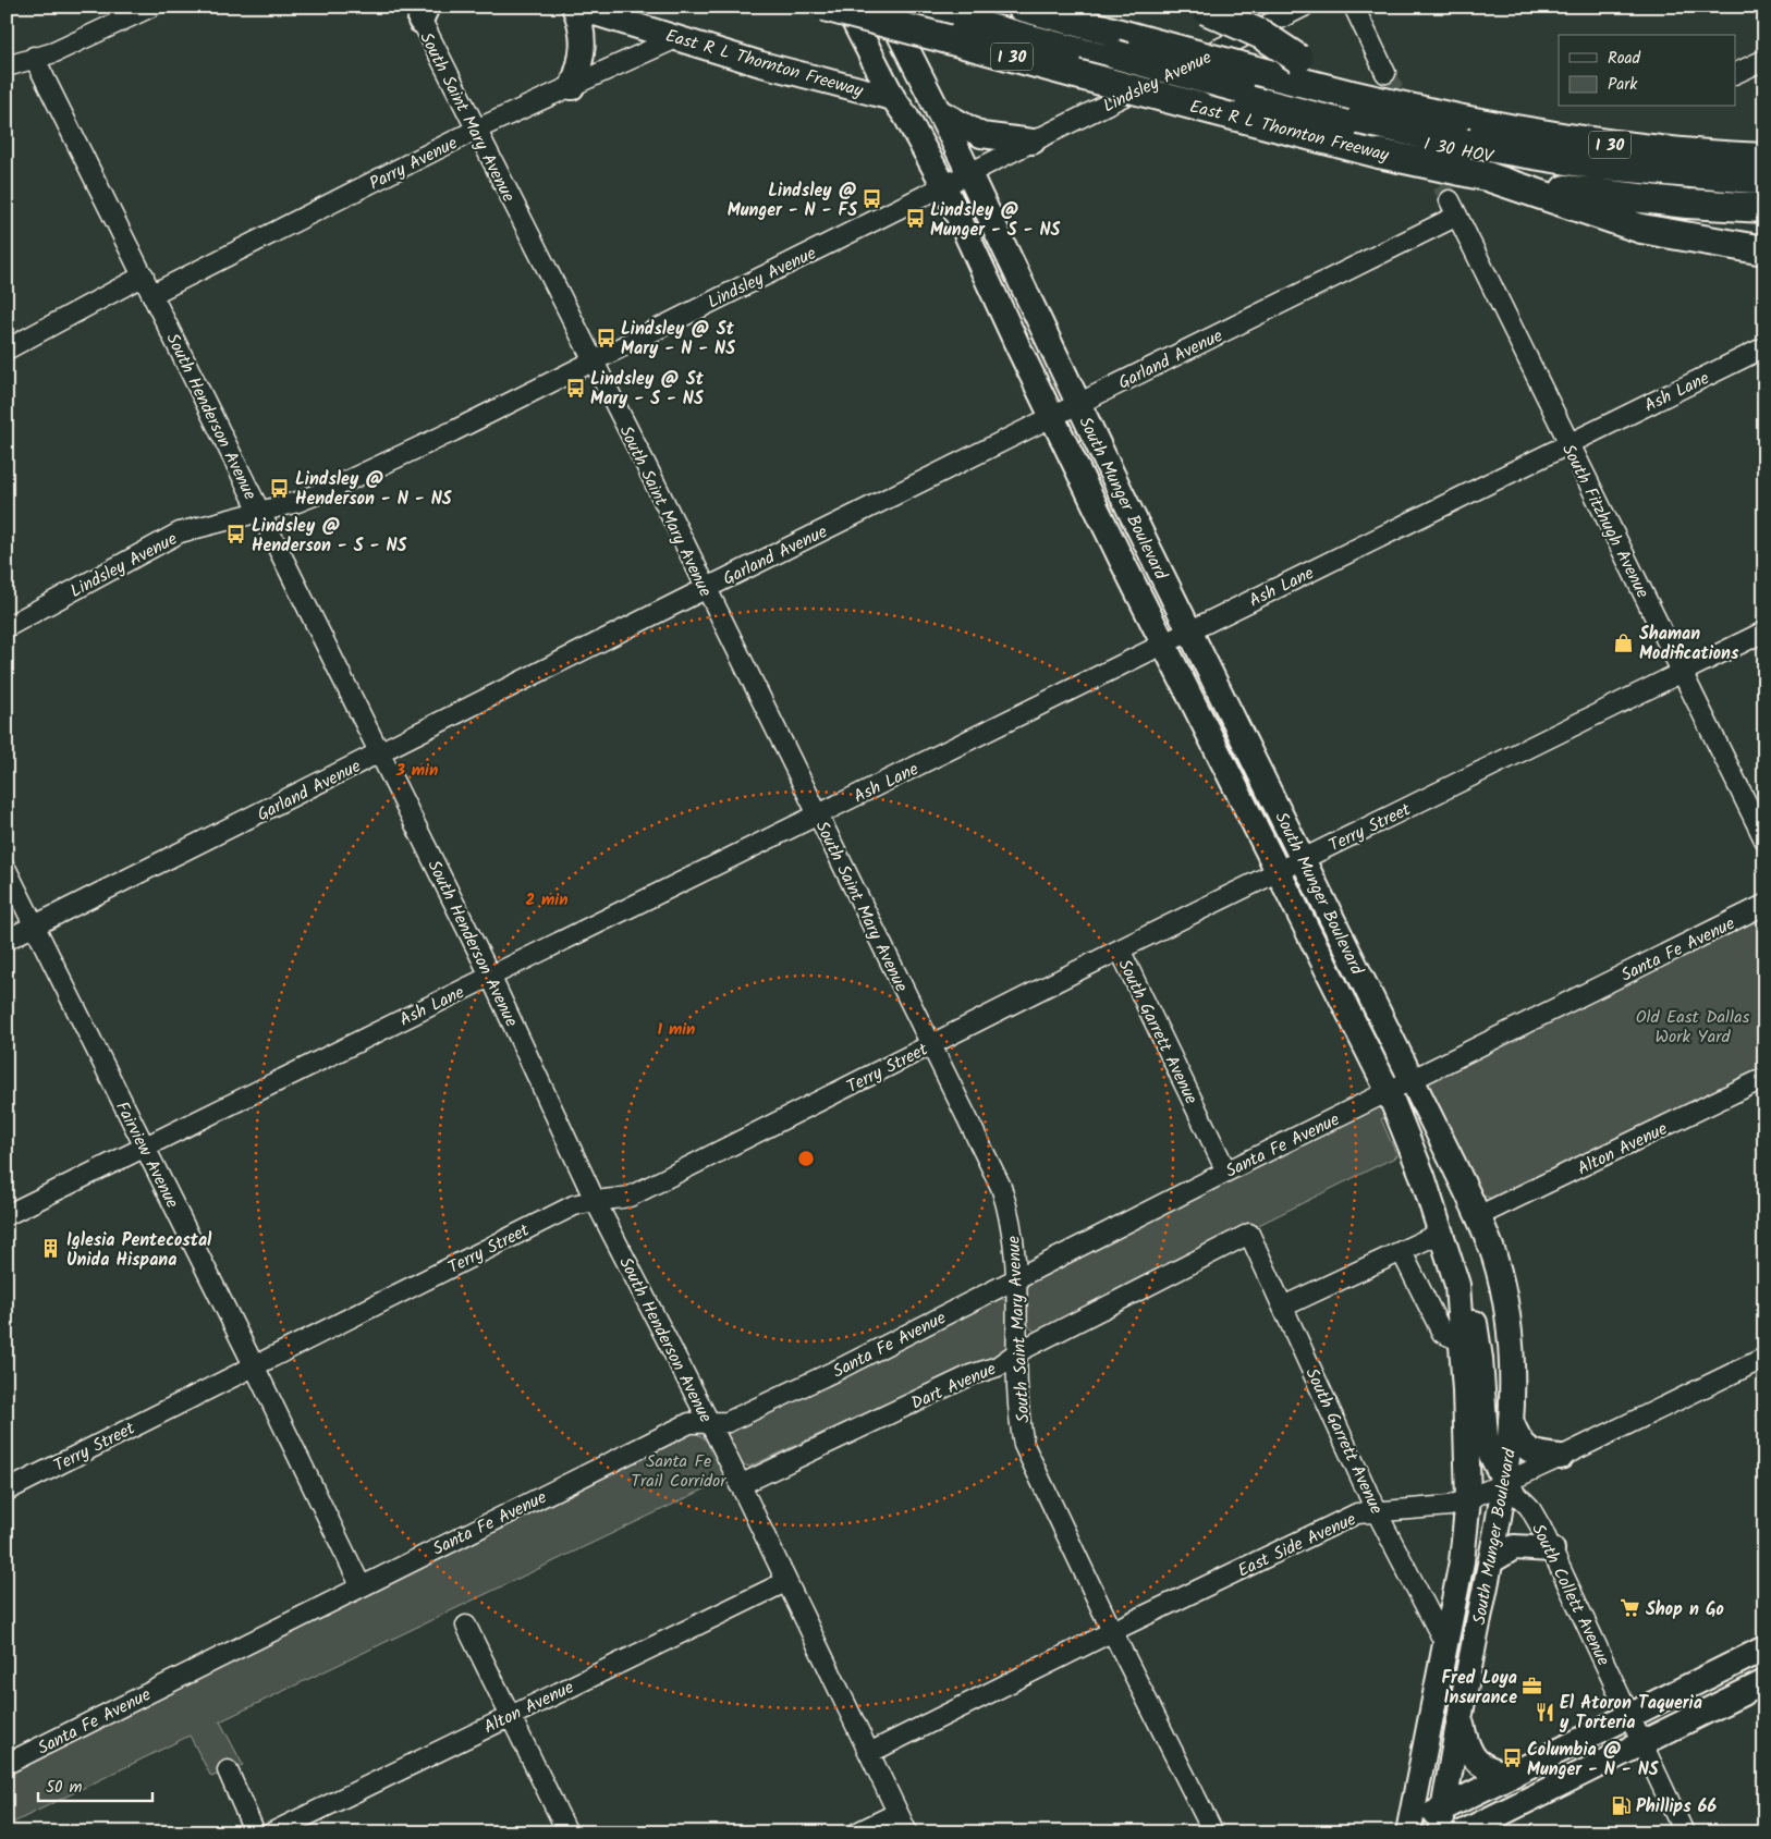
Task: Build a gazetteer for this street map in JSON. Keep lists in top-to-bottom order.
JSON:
{
  "streets": {
    "highway": ["I 30", "East R L Thornton Freeway", "I 30 HOV"],
    "main road": ["South Munger Boulevard"],
    "street": [
      "Lindsley Avenue",
      "South Saint Mary Avenue",
      "Parry Avenue",
      "Garland Avenue",
      "Ash Lane",
      "South Henderson Avenue",
      "South Fitzhugh Avenue",
      "Terry Street",
      "Santa Fe Avenue",
      "South Garrett Avenue",
      "Alton Avenue",
      "Fairview Avenue",
      "Dart Avenue",
      "East Side Avenue",
      "South Collett Avenue"
    ]
  },
  "crossings": [
    ["I 30", "I 30 HOV"],
    ["East R L Thornton Freeway", "Parry Avenue"],
    ["East R L Thornton Freeway", "South Munger Boulevard"],
    ["Lindsley Avenue", "South Saint Mary Avenue"],
    ["Lindsley Avenue", "South Henderson Avenue"],
    ["Lindsley Avenue", "South Munger Boulevard"],
    ["South Saint Mary Avenue", "Parry Avenue"],
    ["South Saint Mary Avenue", "Garland Avenue"],
    ["South Saint Mary Avenue", "Ash Lane"],
    ["South Saint Mary Avenue", "Terry Street"],
    ["South Saint Mary Avenue", "Santa Fe Avenue"],
    ["South Saint Mary Avenue", "Dart Avenue"],
    ["South Saint Mary Avenue", "East Side Avenue"],
    ["Parry Avenue", "South Henderson Avenue"],
    ["Garland Avenue", "South Henderson Avenue"],
    ["Garland Avenue", "South Munger Boulevard"],
    ["Garland Avenue", "South Fitzhugh Avenue"],
    ["Garland Avenue", "Fairview Avenue"],
    ["Ash Lane", "South Henderson Avenue"],
    ["Ash Lane", "South Munger Boulevard"],
    ["Ash Lane", "South Fitzhugh Avenue"],
    ["Ash Lane", "Fairview Avenue"],
    ["South Henderson Avenue", "Terry Street"],
    ["South Henderson Avenue", "Santa Fe Avenue"],
    ["South Henderson Avenue", "Alton Avenue"],
    ["South Henderson Avenue", "Dart Avenue"],
    ["South Henderson Avenue", "East Side Avenue"],
    ["South Munger Boulevard", "Terry Street"],
    ["South Munger Boulevard", "Santa Fe Avenue"],
    ["South Munger Boulevard", "South Garrett Avenue"],
    ["South Munger Boulevard", "Alton Avenue"],
    ["South Munger Boulevard", "East Side Avenue"],
    ["South Munger Boulevard", "South Collett Avenue"],
    ["South Fitzhugh Avenue", "Terry Street"],
    ["Terry Street", "South Garrett Avenue"],
    ["Terry Street", "Fairview Avenue"],
    ["Santa Fe Avenue", "South Garrett Avenue"],
    ["Santa Fe Avenue", "Fairview Avenue"],
    ["South Garrett Avenue", "Dart Avenue"],
    ["South Garrett Avenue", "East Side Avenue"],
    ["East Side Avenue", "South Collett Avenue"]
  ],
  "parks": ["Old East Dallas Work Yard", "Santa Fe Trail Corridor"],
  "places": {
    "bus stop": [
      "Lindsley @ Munger - N - FS",
      "Lindsley @ Munger - S - NS",
      "Lindsley @ St Mary - N - NS",
      "Lindsley @ St Mary - S - NS",
      "Lindsley @ Henderson - N - NS",
      "Lindsley @ Henderson - S - NS",
      "Columbia @ Munger - N - NS"
    ],
    "shop": ["Shaman Modifications"],
    "building": ["Iglesia Pentecostal Unida Hispana"],
    "supermarket": ["Shop n Go"],
    "office": ["Fred Loya Insurance"],
    "restaurant": ["El Atoron Taqueria y Torteria"],
    "fuel station": ["Phillips 66"]
  },
  "legend": ["Road", "Park"],
  "scale_bar": "50 m",
  "rings": ["3 min", "2 min", "1 min"]
}
